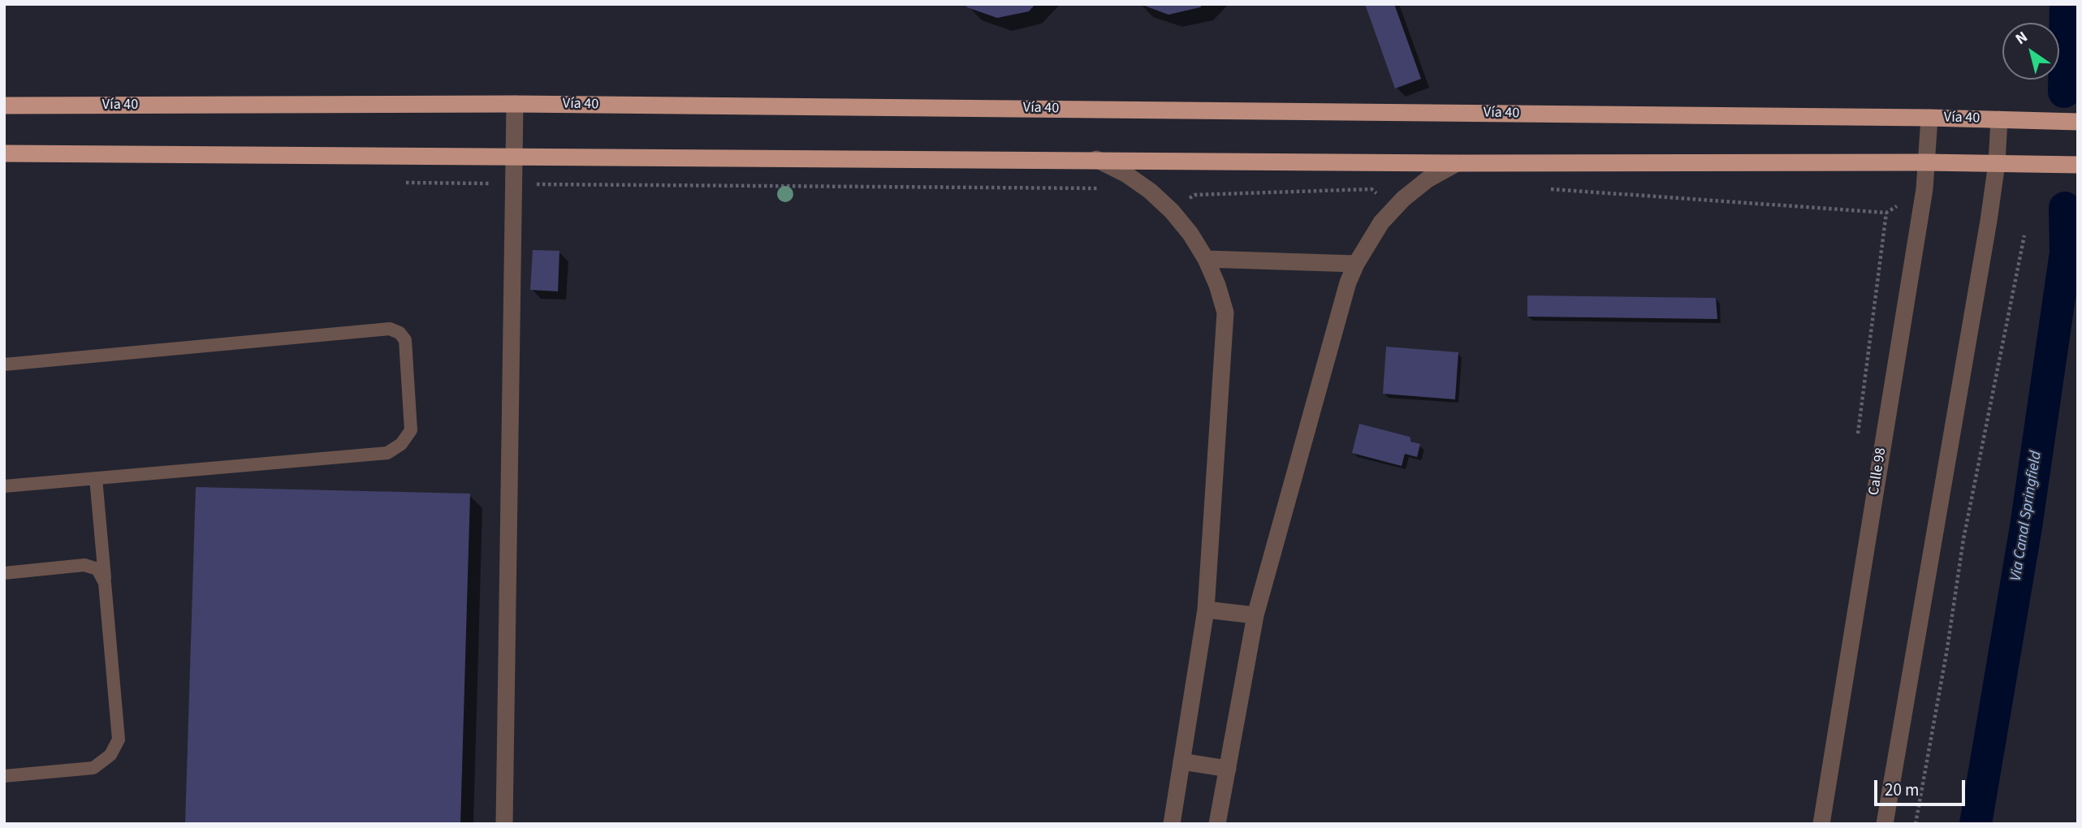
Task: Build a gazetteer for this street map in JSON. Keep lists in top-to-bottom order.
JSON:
{
  "streets": {
    "highway": ["Vía 40"],
    "street": ["Calle 98"]
  },
  "crossings": [
    ["Vía 40", "Calle 98"]
  ],
  "water": ["Via Canal Springfield"],
  "scale_bar": "20 m",
  "north": "top left"
}
